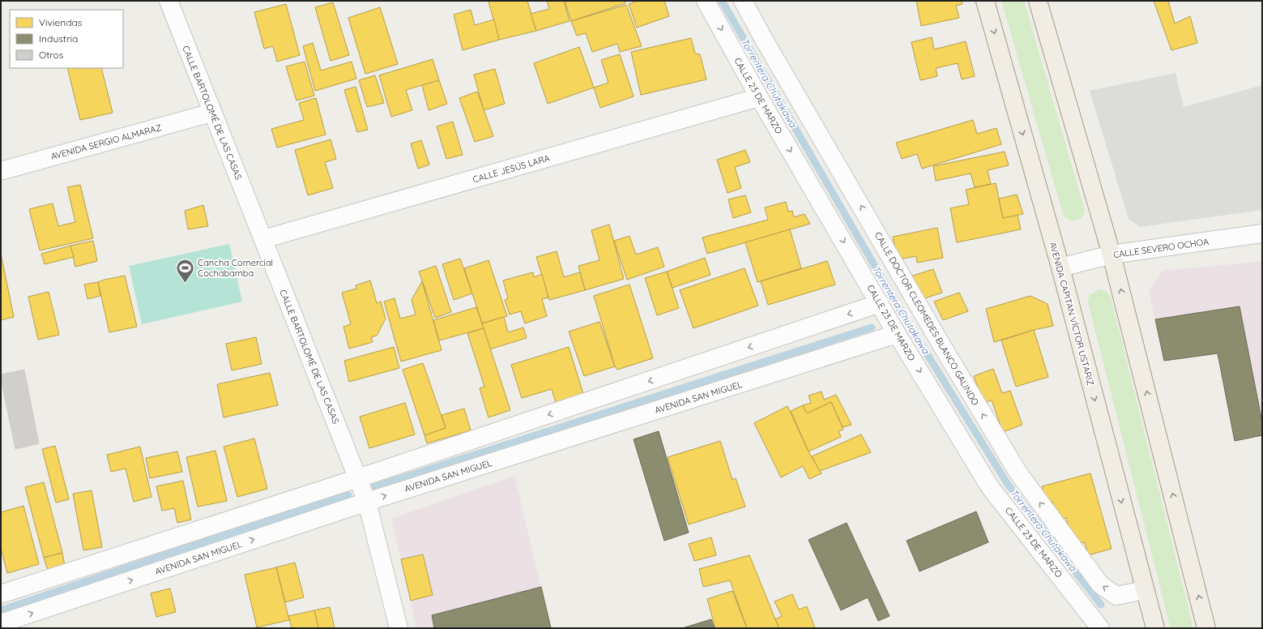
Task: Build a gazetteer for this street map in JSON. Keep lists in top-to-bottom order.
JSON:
{
  "streets": {
    "main road": ["AVENIDA CAPITAN VÍCTOR USTARIZ"],
    "street": [
      "CALLE 23 DE MARZO",
      "CALLE BARTOLOMÉ DE LAS CASAS",
      "AVENIDA SERGIO ALMARAZ",
      "CALLE JESÚS LARA",
      "CALLE SEVERO OCHOA",
      "CALLE DOCTOR CLEOMEDES BLANCO GALINDO",
      "AVENIDA SAN MIGUEL"
    ]
  },
  "crossings": [
    ["CALLE 23 DE MARZO", "CALLE JESÚS LARA"],
    ["CALLE 23 DE MARZO", "AVENIDA SAN MIGUEL"],
    ["CALLE BARTOLOMÉ DE LAS CASAS", "AVENIDA SERGIO ALMARAZ"],
    ["CALLE BARTOLOMÉ DE LAS CASAS", "CALLE JESÚS LARA"],
    ["CALLE BARTOLOMÉ DE LAS CASAS", "AVENIDA SAN MIGUEL"],
    ["CALLE SEVERO OCHOA", "AVENIDA CAPITAN VÍCTOR USTARIZ"],
    ["AVENIDA CAPITAN VÍCTOR USTARIZ", "CALLE DOCTOR CLEOMEDES BLANCO GALINDO"]
  ],
  "one_way": ["CALLE 23 DE MARZO", "CALLE DOCTOR CLEOMEDES BLANCO GALINDO"],
  "water": ["Torrentera Chutakawa"],
  "places": {
    "sports": ["Cancha Comercial Cochabamba"]
  },
  "legend": ["Viviendas", "Industria", "Otros"]
}
